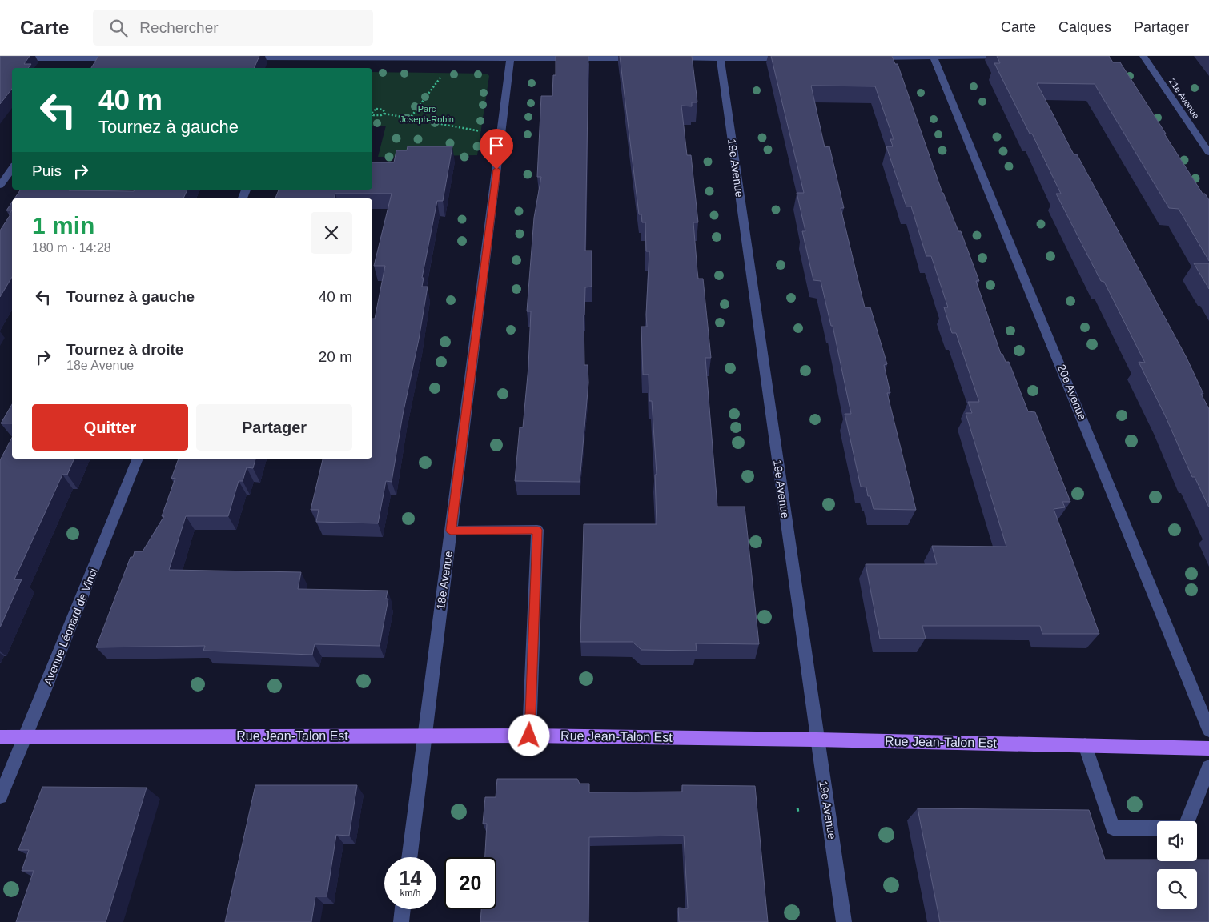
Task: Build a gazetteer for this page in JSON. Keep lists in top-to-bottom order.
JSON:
{
  "streets": {
    "main road": ["Rue Jean-Talon Est"],
    "street": [
      "21e Avenue",
      "19e Avenue",
      "20e Avenue",
      "18e Avenue",
      "Avenue Léonard de Vinci"
    ]
  },
  "crossings": [
    ["19e Avenue", "Rue Jean-Talon Est"],
    ["18e Avenue", "Rue Jean-Talon Est"],
    ["Avenue Léonard de Vinci", "Rue Jean-Talon Est"]
  ],
  "parks": ["Parc Joseph-Robin"],
  "page": {
    "header": "Carte",
    "search": "Rechercher",
    "nav": ["Carte", "Calques", "Partager"],
    "turn": ["40 m", "Tournez à gauche"],
    "then": "Puis",
    "heading": ["1 min", "180 m · 14:28"],
    "list": [
      {
        "name": "Tournez à gauche",
        "value": "40 m"
      },
      {
        "name": "Tournez à droite",
        "note": "18e Avenue",
        "value": "20 m"
      }
    ],
    "buttons": ["Quitter", "Partager"],
    "speed": "14 km/h",
    "limit": "20"
  }
}
